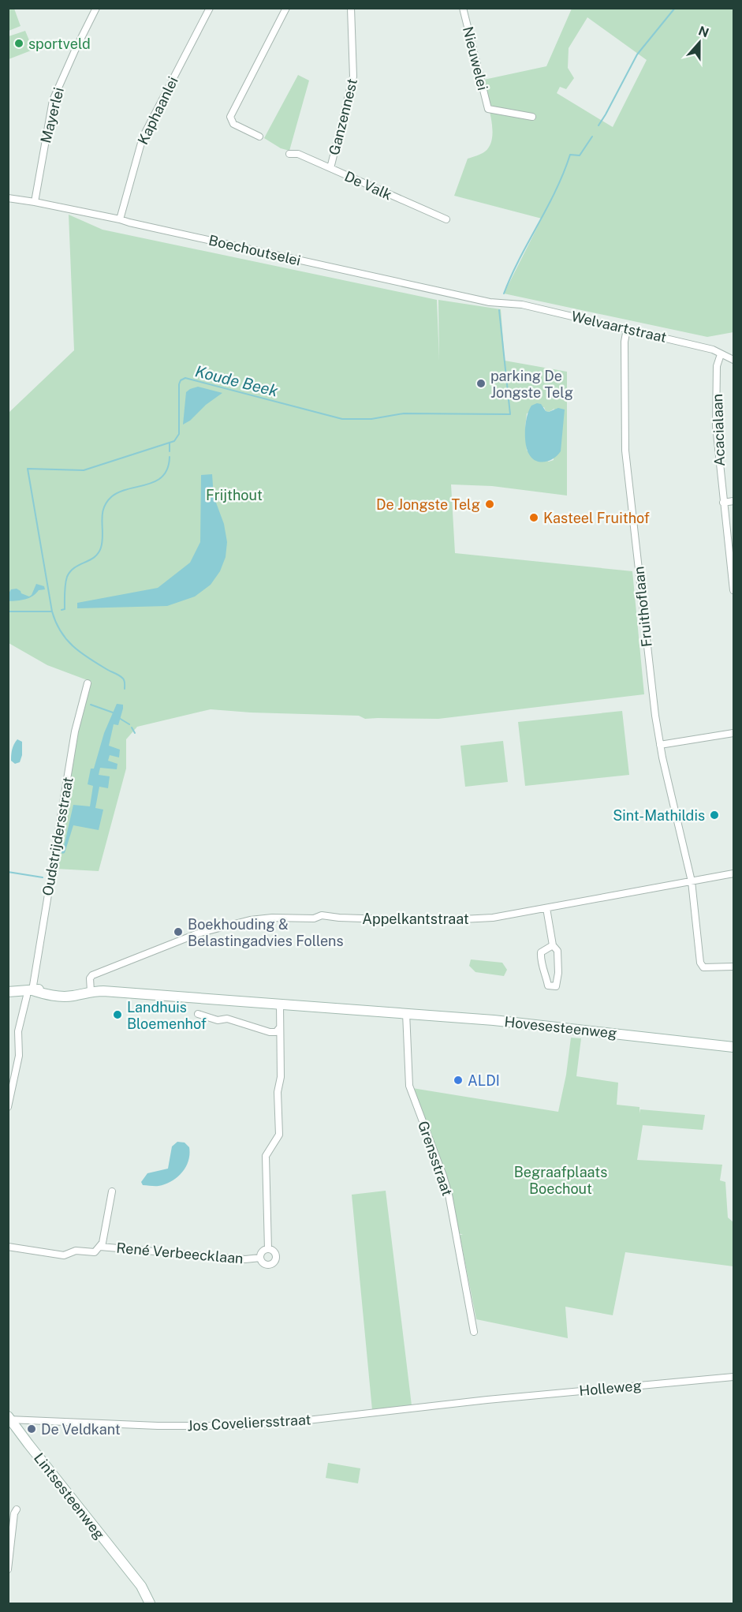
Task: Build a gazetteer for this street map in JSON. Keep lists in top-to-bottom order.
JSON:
{
  "streets": {
    "street": [
      "Nieuwelei",
      "Kaphaanlei",
      "Mayerlei",
      "Ganzennest",
      "De Valk",
      "Boechoutselei",
      "Welvaartstraat",
      "Acacialaan",
      "Fruithoflaan",
      "Oudstrijdersstraat",
      "Appelkantstraat",
      "Hovesesteenweg",
      "Grensstraat",
      "René Verbeecklaan",
      "Holleweg",
      "Jos Coveliersstraat",
      "Lintsesteenweg"
    ]
  },
  "crossings": [
    ["Kaphaanlei", "Boechoutselei"],
    ["Mayerlei", "Boechoutselei"],
    ["Ganzennest", "De Valk"],
    ["Boechoutselei", "Welvaartstraat"],
    ["Welvaartstraat", "Acacialaan"],
    ["Welvaartstraat", "Fruithoflaan"],
    ["Fruithoflaan", "Appelkantstraat"],
    ["Oudstrijdersstraat", "Hovesesteenweg"],
    ["Appelkantstraat", "Hovesesteenweg"],
    ["Hovesesteenweg", "Grensstraat"],
    ["Holleweg", "Jos Coveliersstraat"],
    ["Jos Coveliersstraat", "Lintsesteenweg"]
  ],
  "water": ["Koude Beek"],
  "parks": ["Frijthout", "Begraafplaats Boechout"],
  "places": [
    "sportveld",
    "parking De Jongste Telg",
    "De Jongste Telg",
    "Kasteel Fruithof",
    "Sint-Mathildis",
    "Boekhouding & Belastingadvies Follens",
    "Landhuis Bloemenhof",
    "ALDI",
    "De Veldkant"
  ],
  "north": "top"
}
